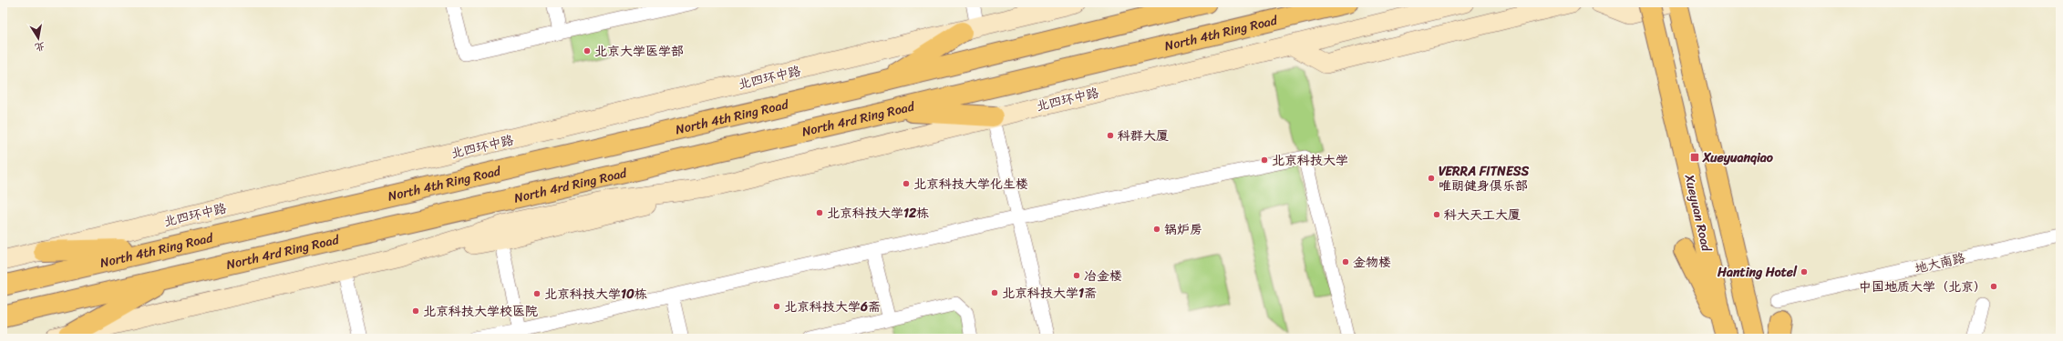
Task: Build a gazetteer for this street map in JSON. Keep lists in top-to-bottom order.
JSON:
{
  "streets": {
    "main road": ["North 4th Ring Road", "North 4rd Ring Road", "Xueyuan Road"],
    "street": ["北四环中路", "地大南路"]
  },
  "crossings": [
    ["North 4th Ring Road", "North 4rd Ring Road"]
  ],
  "places": {
    "other": [
      "北京大学医学部",
      "科群大厦",
      "北京科技大学",
      "VERRA FITNESS 唯朗健身俱乐部",
      "北京科技大学化生楼",
      "北京科技大学12栋",
      "科大天工大厦",
      "锅炉房",
      "金物楼",
      "Hanting Hotel",
      "冶金楼",
      "中国地质大学（北京）",
      "北京科技大学1斋",
      "北京科技大学10栋",
      "北京科技大学6斋",
      "北京科技大学校医院"
    ],
    "transit": ["Xueyuanqiao"]
  },
  "north": "bottom"
}
